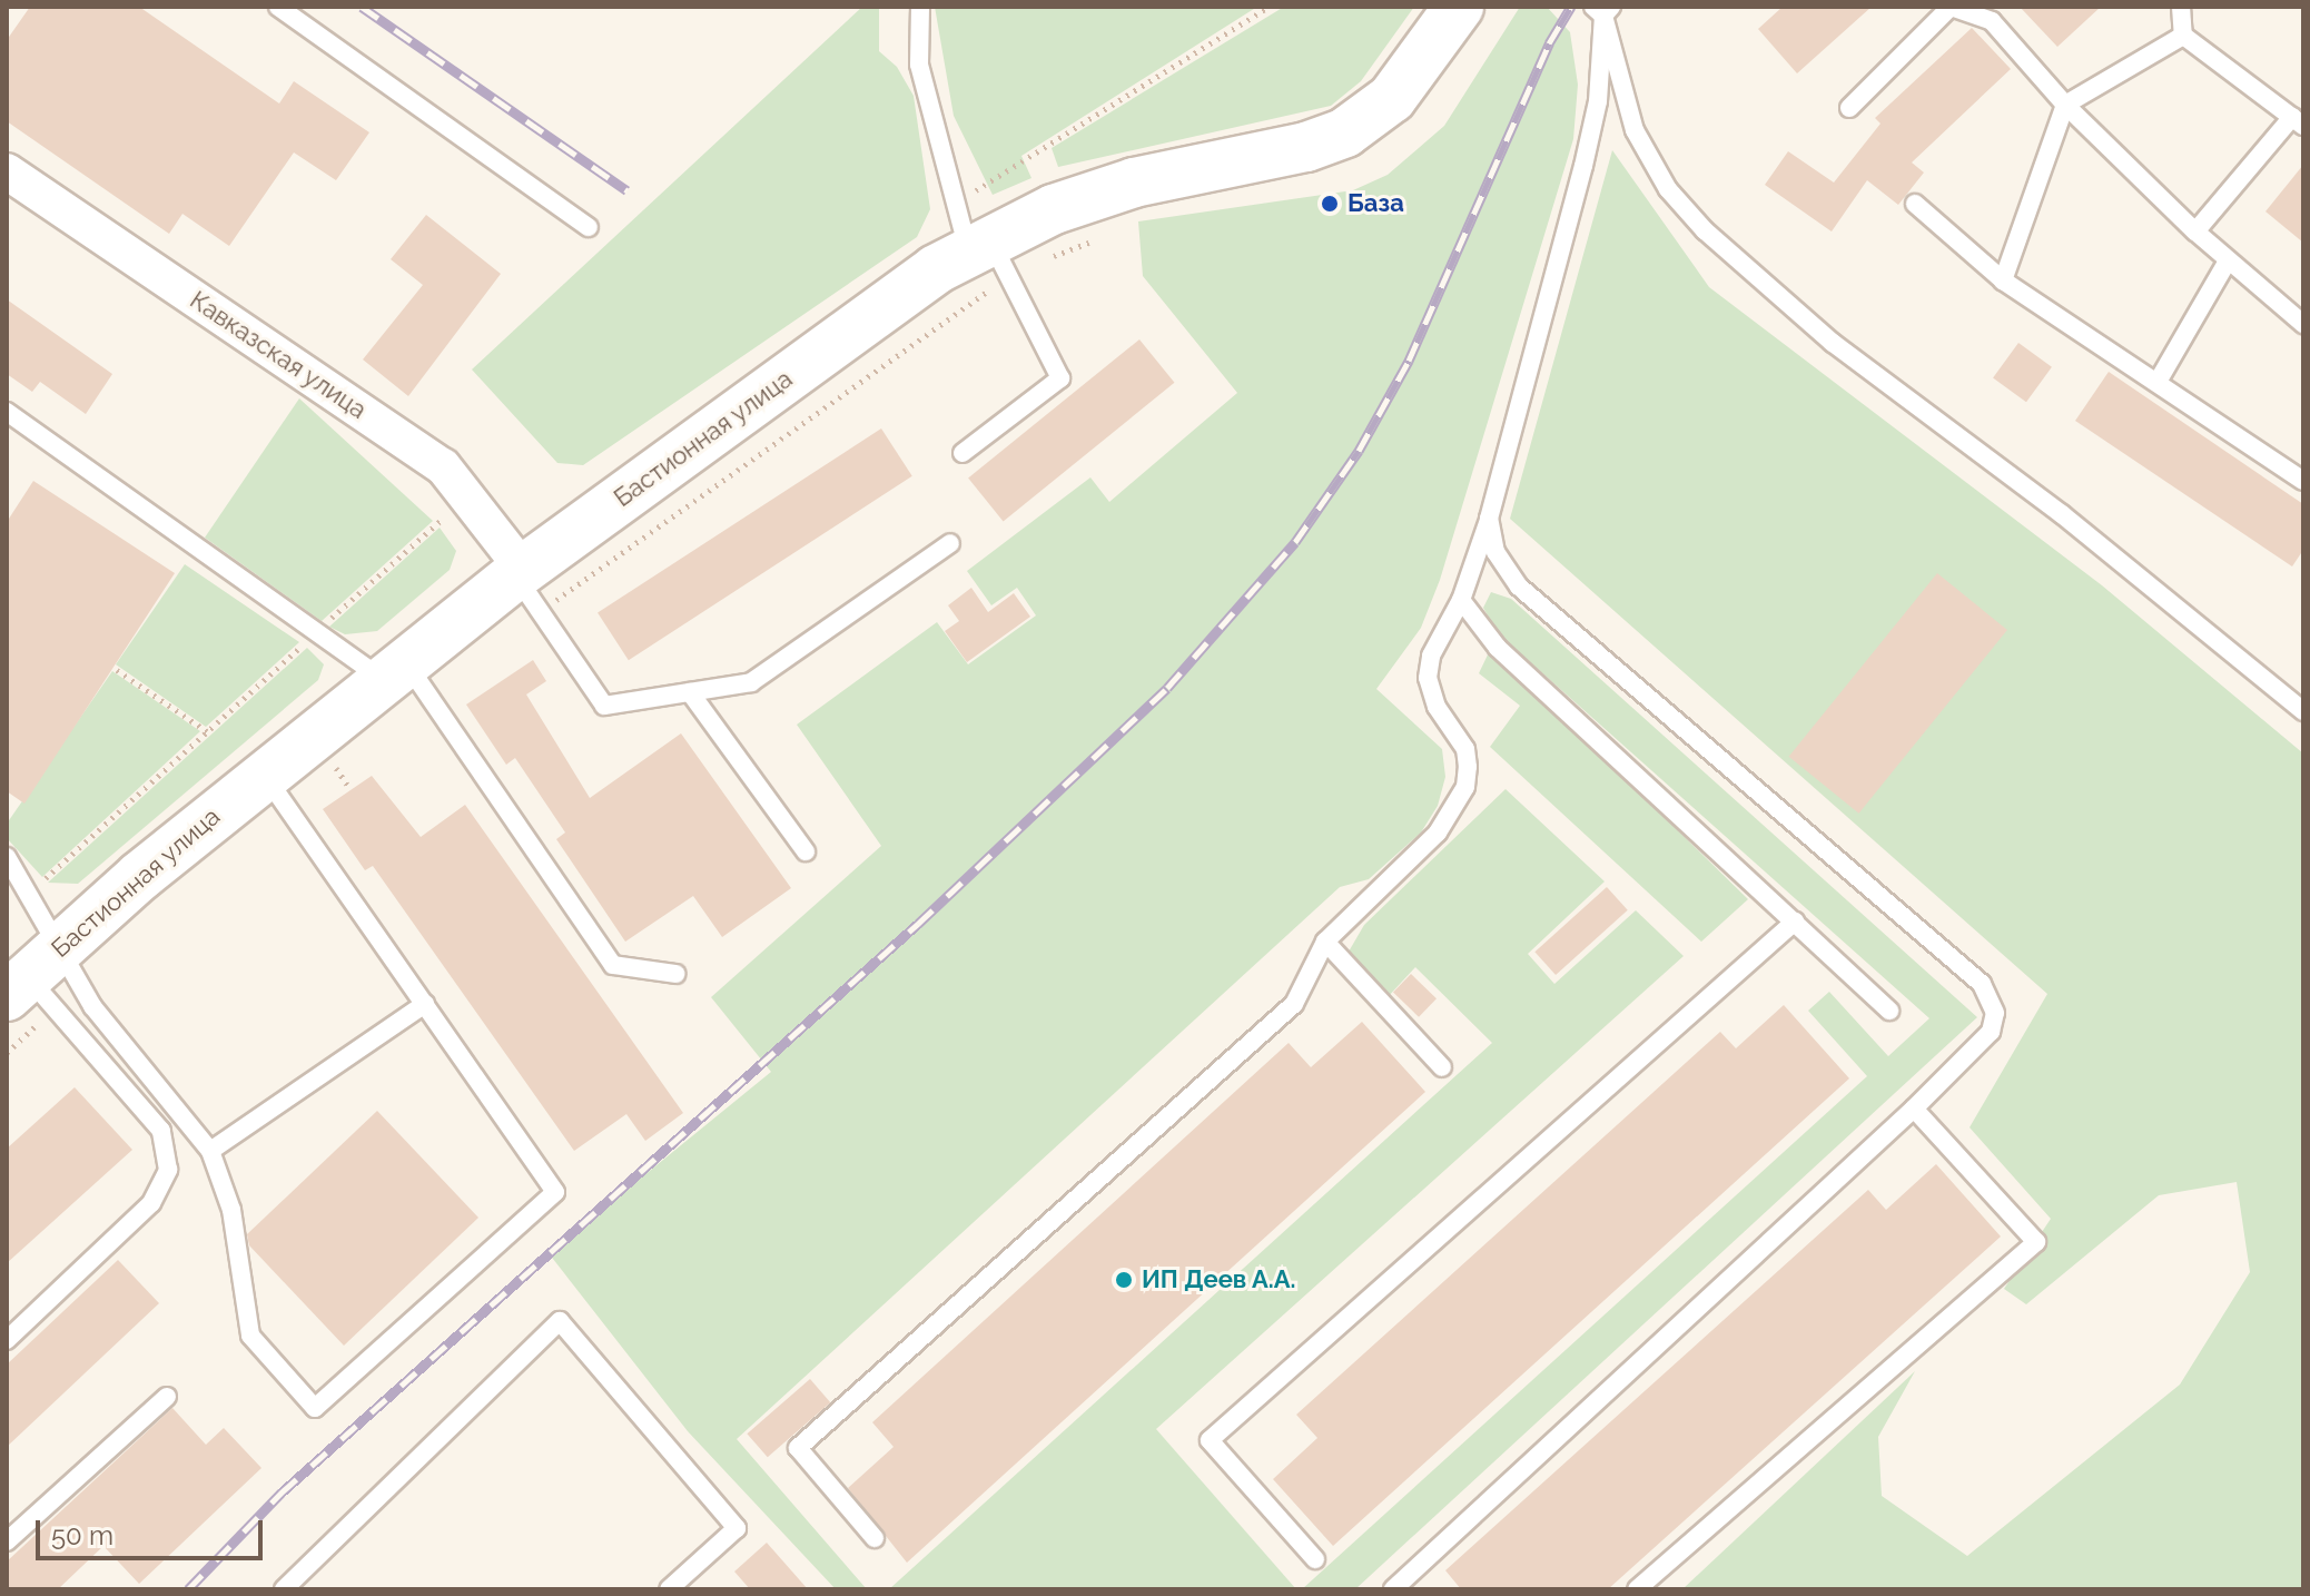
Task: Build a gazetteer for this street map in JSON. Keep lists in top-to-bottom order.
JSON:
{
  "streets": {
    "main road": ["Бастионная улица"],
    "street": ["Кавказская улица"]
  },
  "crossings": [
    ["Кавказская улица", "Бастионная улица"]
  ],
  "places": ["База", "ИП Деев А.А."],
  "scale_bar": "50 m"
}
